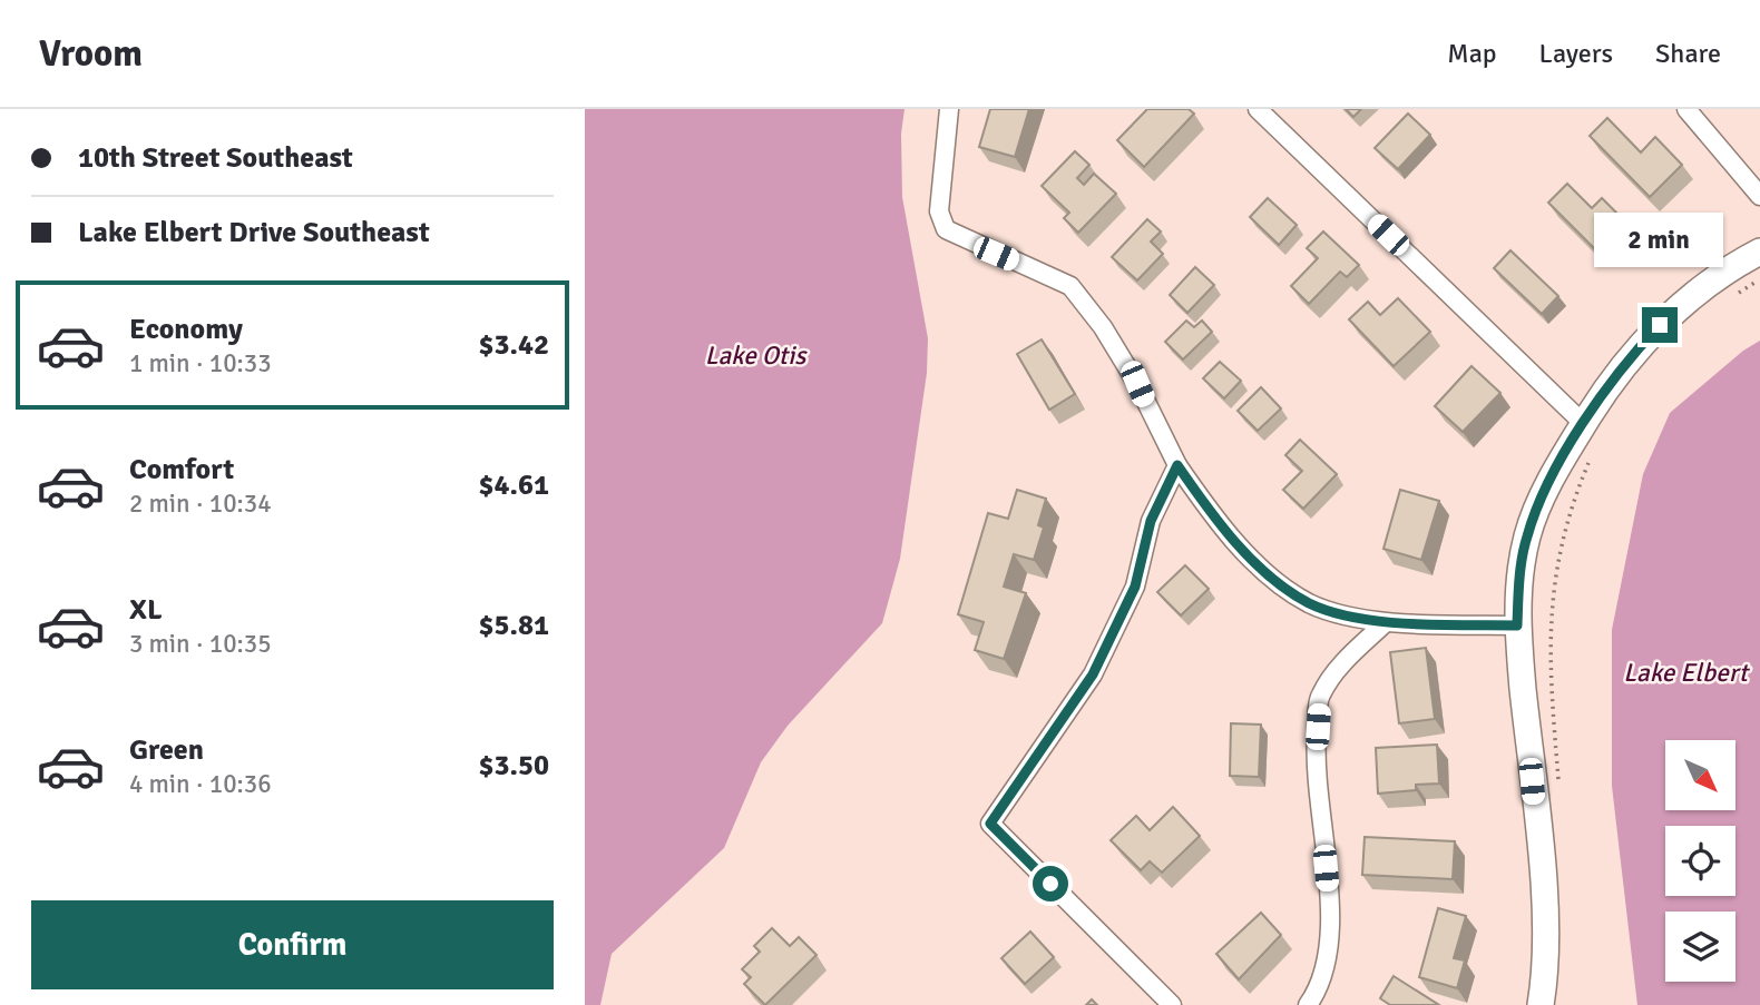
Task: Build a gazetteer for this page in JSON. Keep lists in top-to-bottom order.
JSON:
{
  "water": ["Lake Otis", "Lake Elbert"],
  "north": "bottom right",
  "page": {
    "header": "Vroom",
    "nav": ["Map", "Layers", "Share"],
    "banner": ["10th Street Southeast", "Lake Elbert Drive Southeast"],
    "bubble": "2 min",
    "list": [
      {
        "name": "Economy",
        "note": "1 min · 10:33",
        "value": "$3.42"
      },
      {
        "name": "Comfort",
        "note": "2 min · 10:34",
        "value": "$4.61"
      },
      {
        "name": "XL",
        "note": "3 min · 10:35",
        "value": "$5.81"
      },
      {
        "name": "Green",
        "note": "4 min · 10:36",
        "value": "$3.50"
      }
    ],
    "buttons": "Confirm"
  }
}
